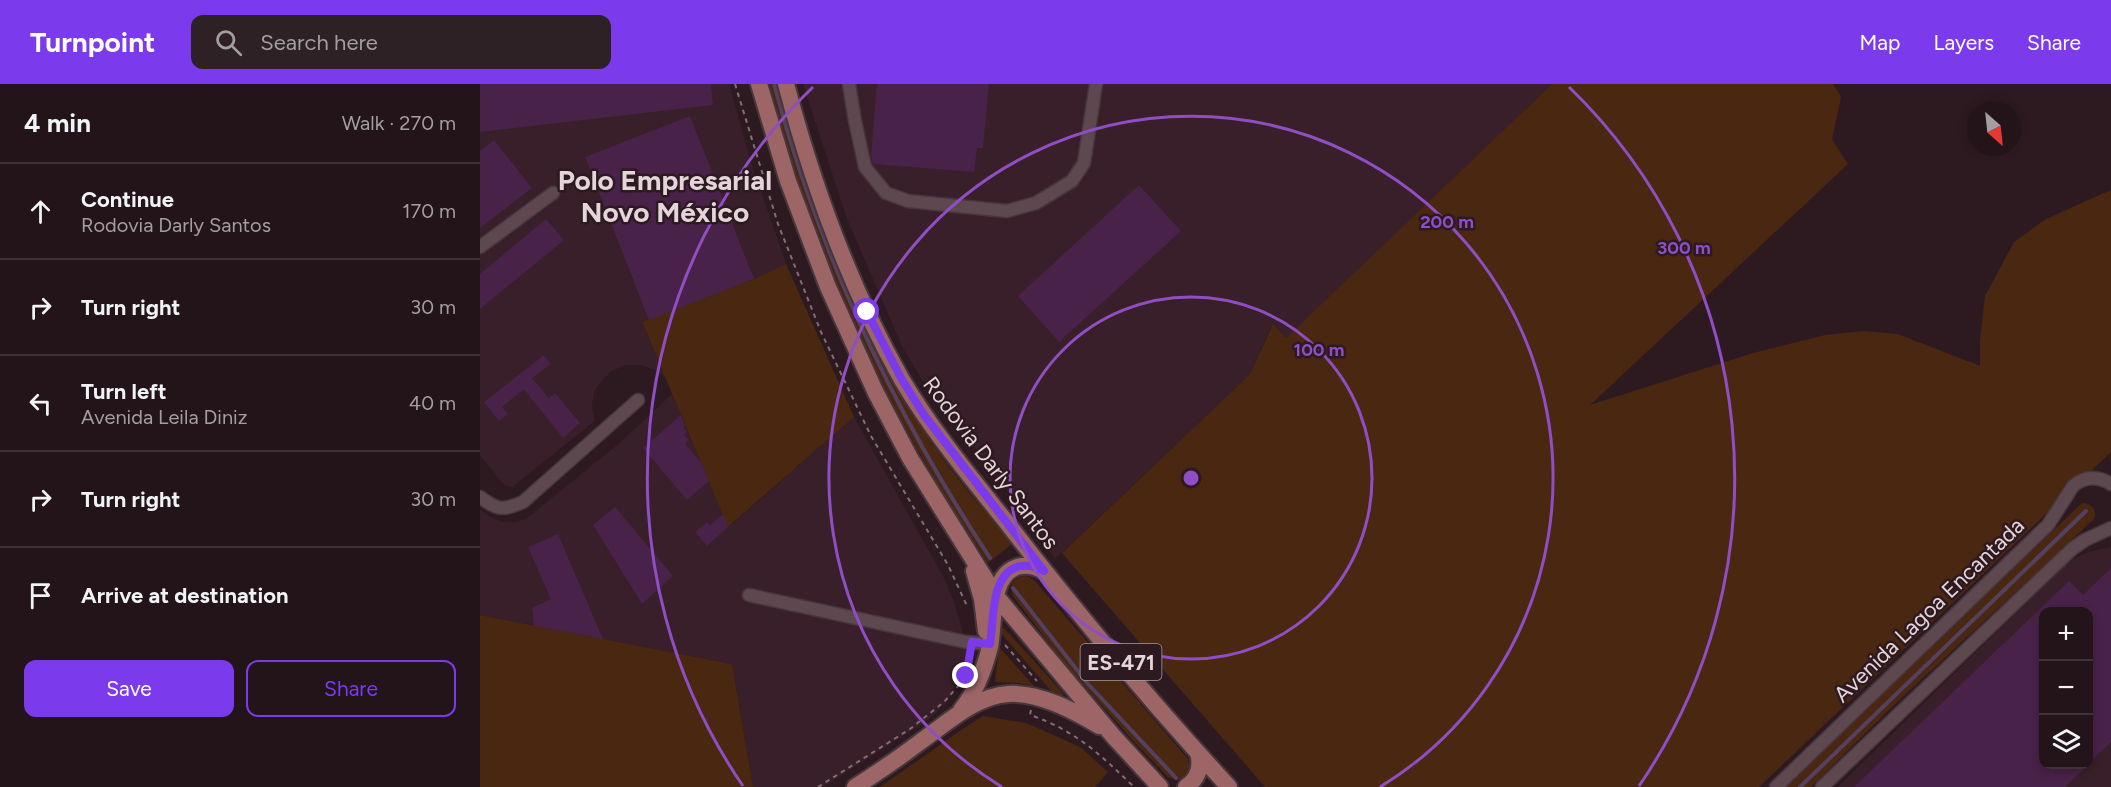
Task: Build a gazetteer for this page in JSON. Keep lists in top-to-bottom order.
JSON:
{
  "streets": {
    "main road": ["Rodovia Darly Santos", "ES-471"],
    "street": ["Avenida Lagoa Encantada"]
  },
  "districts": ["Polo Empresarial Novo México"],
  "north": "bottom right",
  "page": {
    "header": "Turnpoint",
    "search": "Search here",
    "nav": ["Map", "Layers", "Share"],
    "heading": ["4 min", "Walk · 270 m"],
    "list": [
      ["Continue", "Rodovia Darly Santos", "170 m"],
      ["Turn right", "30 m"],
      ["Turn left", "Avenida Leila Diniz", "40 m"],
      ["Turn right", "30 m"],
      "Arrive at destination"
    ],
    "map_buttons": ["+", "−"],
    "buttons": ["Save", "Share"]
  },
  "rings": ["200 m", "300 m", "100 m"]
}
